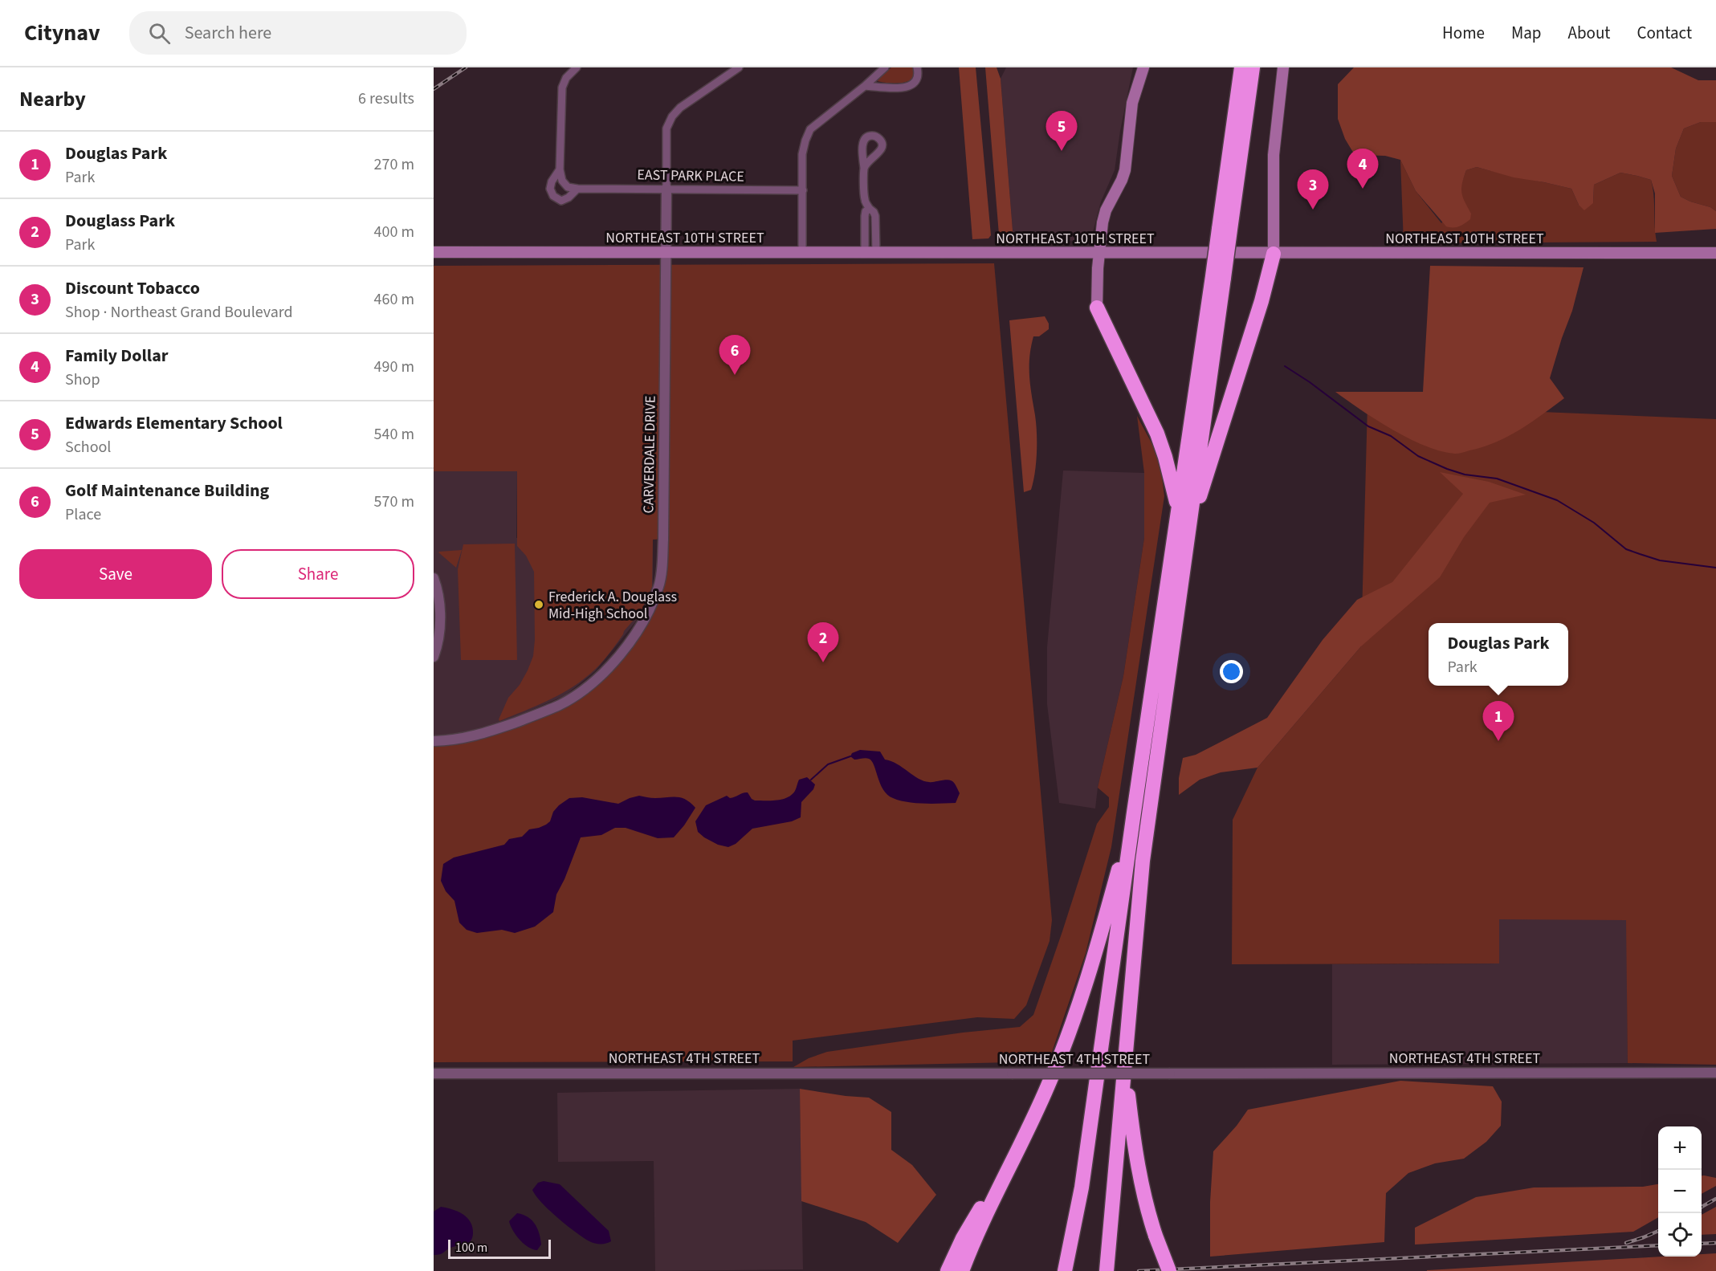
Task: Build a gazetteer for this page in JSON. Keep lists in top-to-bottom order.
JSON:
{
  "streets": {
    "main road": ["NORTHEAST 10TH STREET"],
    "street": ["EAST PARK PLACE", "CARVERDALE DRIVE", "NORTHEAST 4TH STREET"]
  },
  "crossings": [
    ["EAST PARK PLACE", "CARVERDALE DRIVE"],
    ["NORTHEAST 10TH STREET", "CARVERDALE DRIVE"]
  ],
  "places": ["Frederick A. Douglass Mid-High School"],
  "scale_bar": "100 m",
  "page": {
    "header": "Citynav",
    "search": "Search here",
    "nav": [
      "Home",
      "Map",
      "About",
      "Contact"
    ],
    "heading": ["Nearby", "6 results"],
    "pins": [
      "5",
      "4",
      "3",
      "6",
      "2",
      "1"
    ],
    "list": [
      {
        "mark": "1",
        "name": "Douglas Park",
        "note": "Park",
        "value": "270 m"
      },
      {
        "mark": "2",
        "name": "Douglass Park",
        "note": "Park",
        "value": "400 m"
      },
      {
        "mark": "3",
        "name": "Discount Tobacco",
        "note": "Shop · Northeast Grand Boulevard",
        "value": "460 m"
      },
      {
        "mark": "4",
        "name": "Family Dollar",
        "note": "Shop",
        "value": "490 m"
      },
      {
        "mark": "5",
        "name": "Edwards Elementary School",
        "note": "School",
        "value": "540 m"
      },
      {
        "mark": "6",
        "name": "Golf Maintenance Building",
        "note": "Place",
        "value": "570 m"
      }
    ],
    "buttons": ["Save", "Share"],
    "popup": ["Douglas Park", "Park"],
    "map_buttons": ["+", "−"],
    "scale": "100 m"
  }
}
